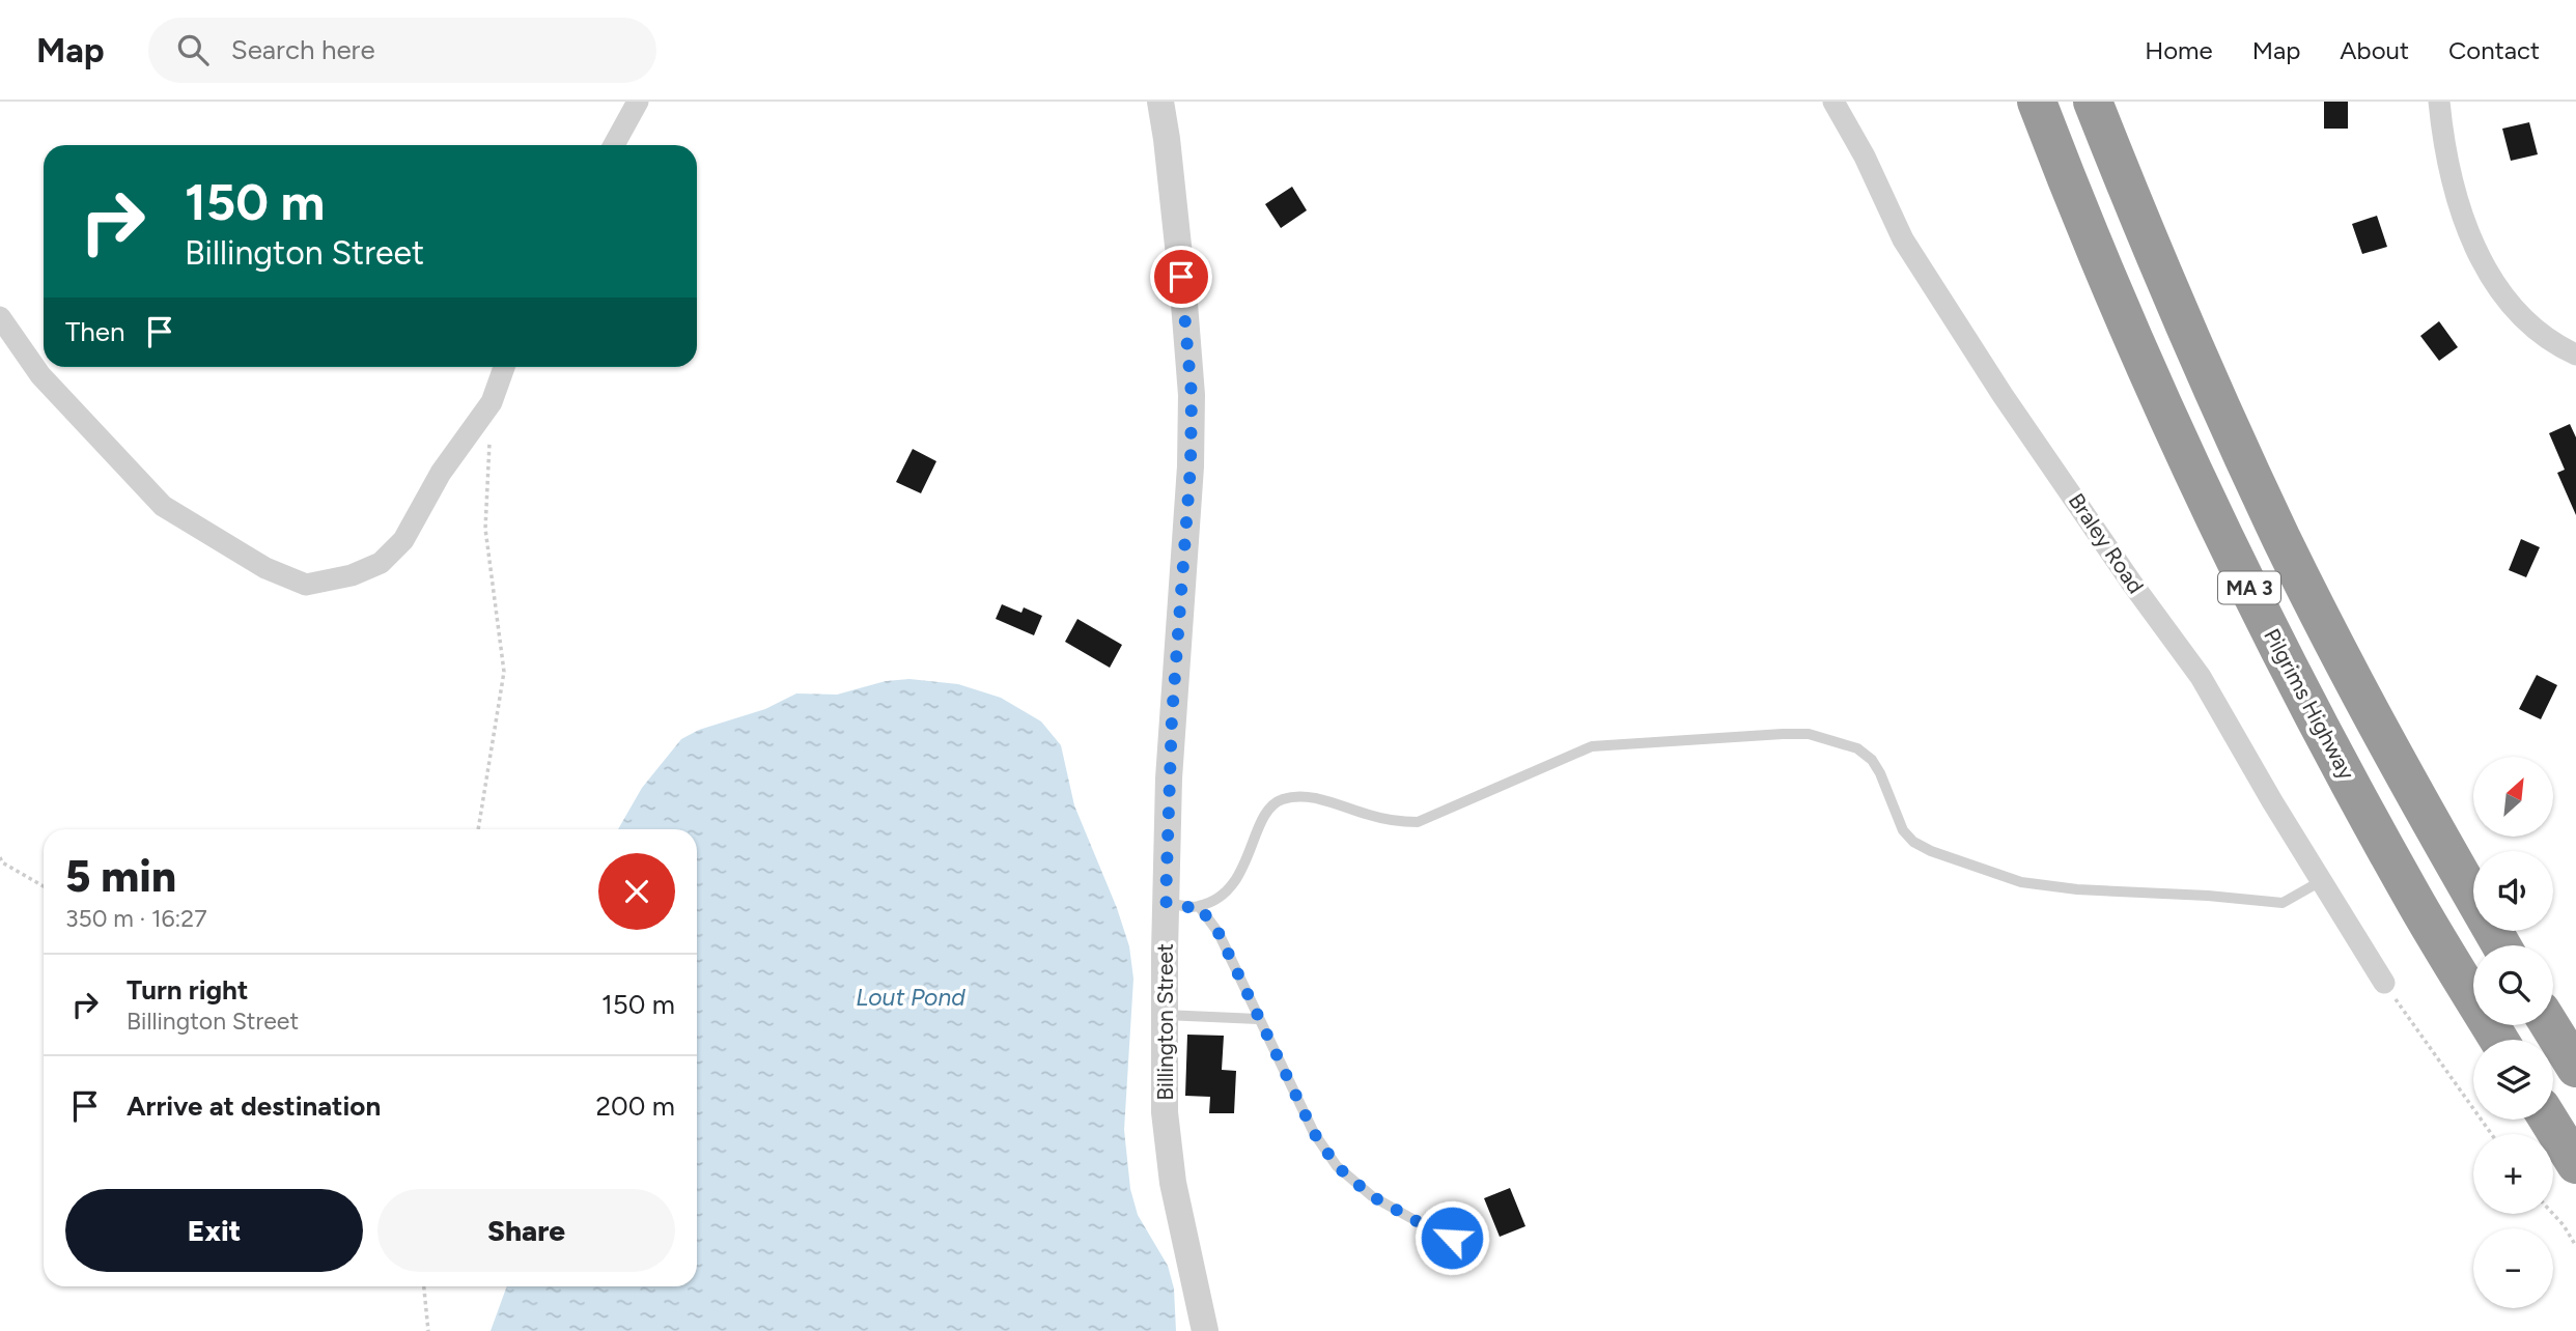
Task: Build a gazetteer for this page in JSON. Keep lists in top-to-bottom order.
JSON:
{
  "streets": {
    "highway": ["MA 3", "Pilgrims Highway"],
    "street": ["Braley Road", "Billington Street"]
  },
  "water": ["Lout Pond"],
  "north": "top right",
  "page": {
    "header": "Map",
    "search": "Search here",
    "nav": [
      "Home",
      "Map",
      "About",
      "Contact"
    ],
    "turn": ["150 m", "Billington Street"],
    "then": "Then",
    "map_buttons": ["+", "−"],
    "heading": ["5 min", "350 m · 16:27"],
    "list": [
      {
        "name": "Turn right",
        "note": "Billington Street",
        "value": "150 m"
      },
      {
        "name": "Arrive at destination",
        "value": "200 m"
      }
    ],
    "buttons": ["Exit", "Share"]
  }
}
